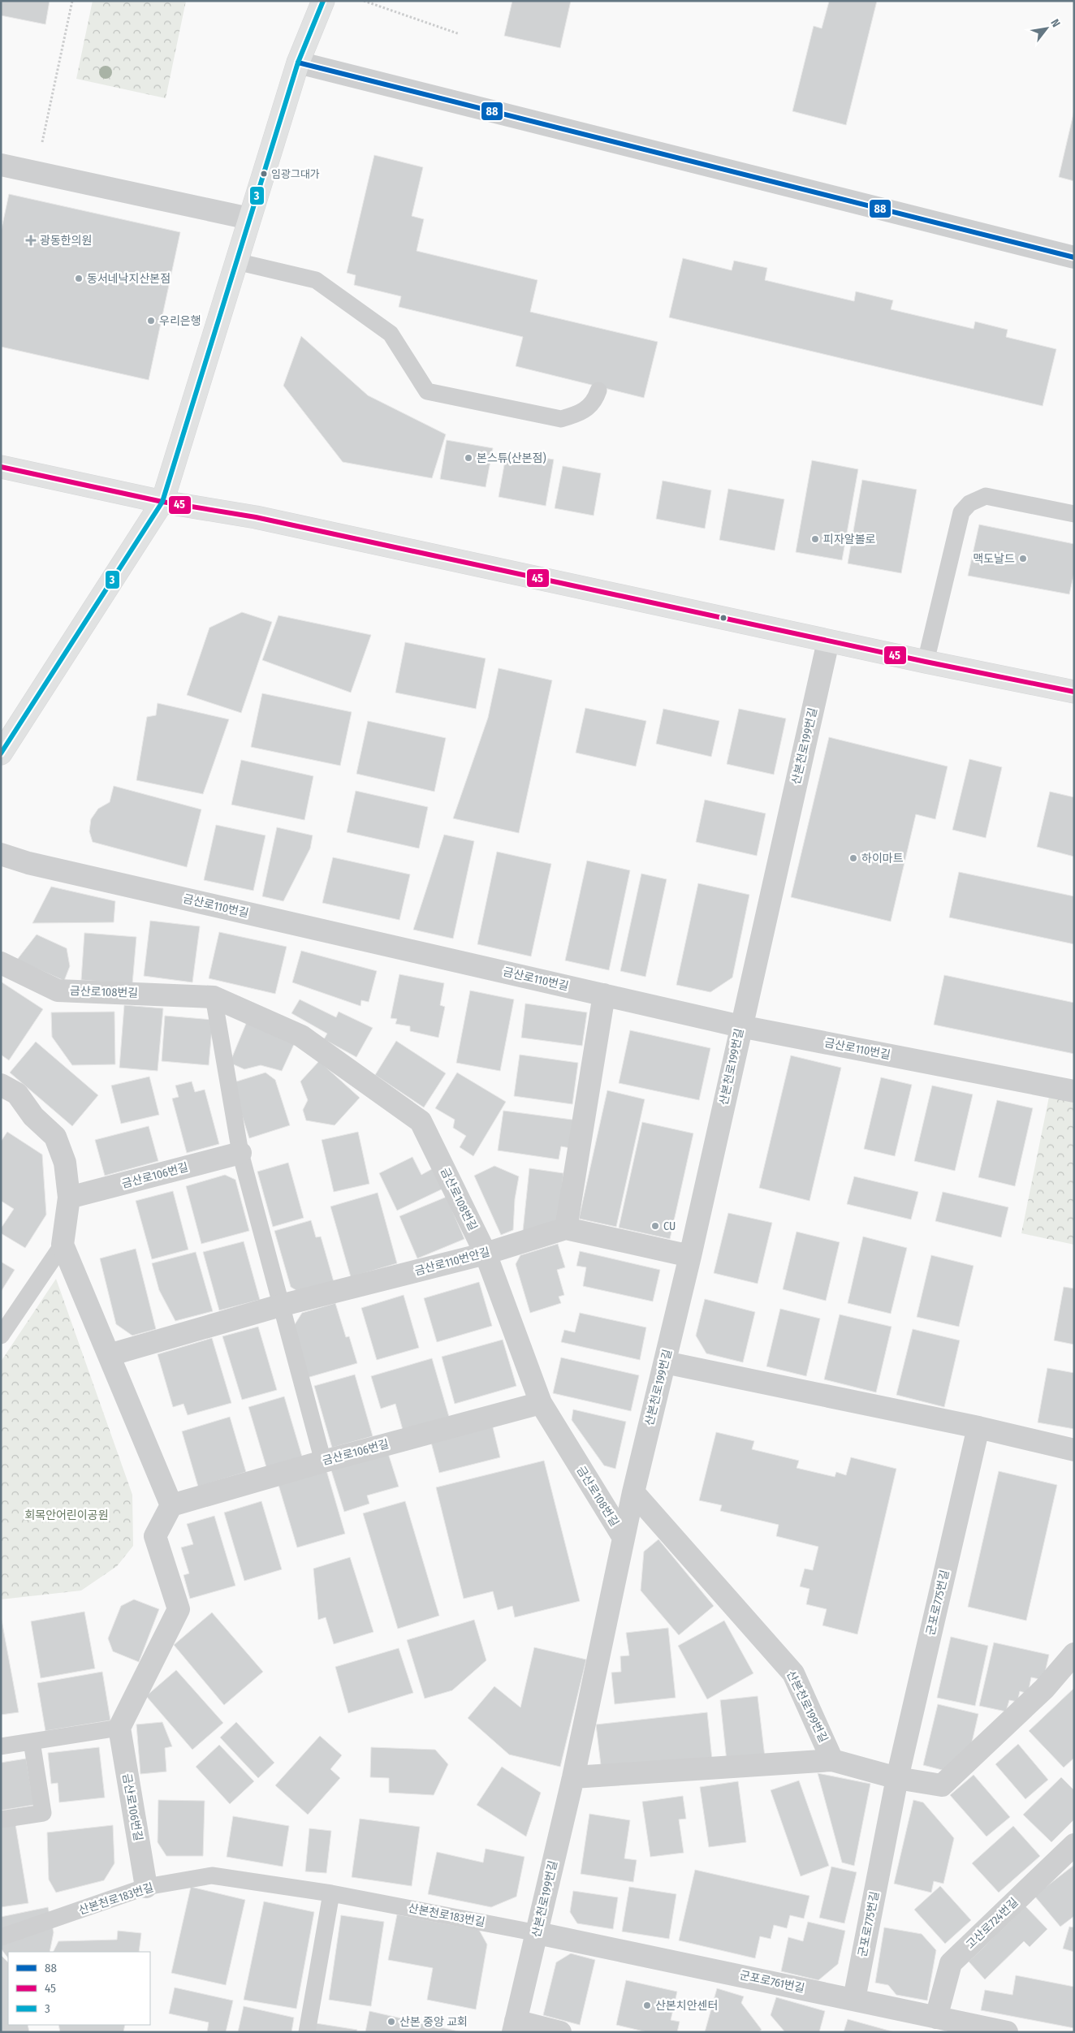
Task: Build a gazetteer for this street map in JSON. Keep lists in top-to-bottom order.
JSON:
{
  "streets": {
    "street": [
      "산본천로199번길",
      "금산로110번길",
      "금산로108번길",
      "금산로106번길",
      "금산로110번안길",
      "군포로775번길",
      "고산로724번길",
      "군포로761번길"
    ],
    "lane": ["산본천로183번길"]
  },
  "crossings": [
    ["산본천로199번길", "금산로110번길"],
    ["산본천로199번길", "금산로108번길"],
    ["산본천로199번길", "군포로775번길"],
    ["산본천로199번길", "산본천로183번길"],
    ["산본천로199번길", "군포로761번길"],
    ["금산로108번길", "금산로106번길"],
    ["금산로108번길", "금산로110번안길"],
    ["금산로106번길", "산본천로183번길"],
    ["군포로775번길", "군포로761번길"],
    ["산본천로183번길", "군포로761번길"],
    ["고산로724번길", "군포로761번길"]
  ],
  "parks": ["회목안어린이공원"],
  "places": {
    "other": [
      "임광그대가",
      "동서네낙지산본점",
      "우리은행",
      "본스튜(산본점)",
      "피자알볼로",
      "맥도날드",
      "하이마트",
      "CU",
      "산본치안센터",
      "산본 중앙 교회"
    ],
    "health": ["광동한의원"]
  },
  "lines": ["transit line 3", "transit line 88", "transit line 45"],
  "legend": ["88", "45", "3"],
  "north": "top right"
}
